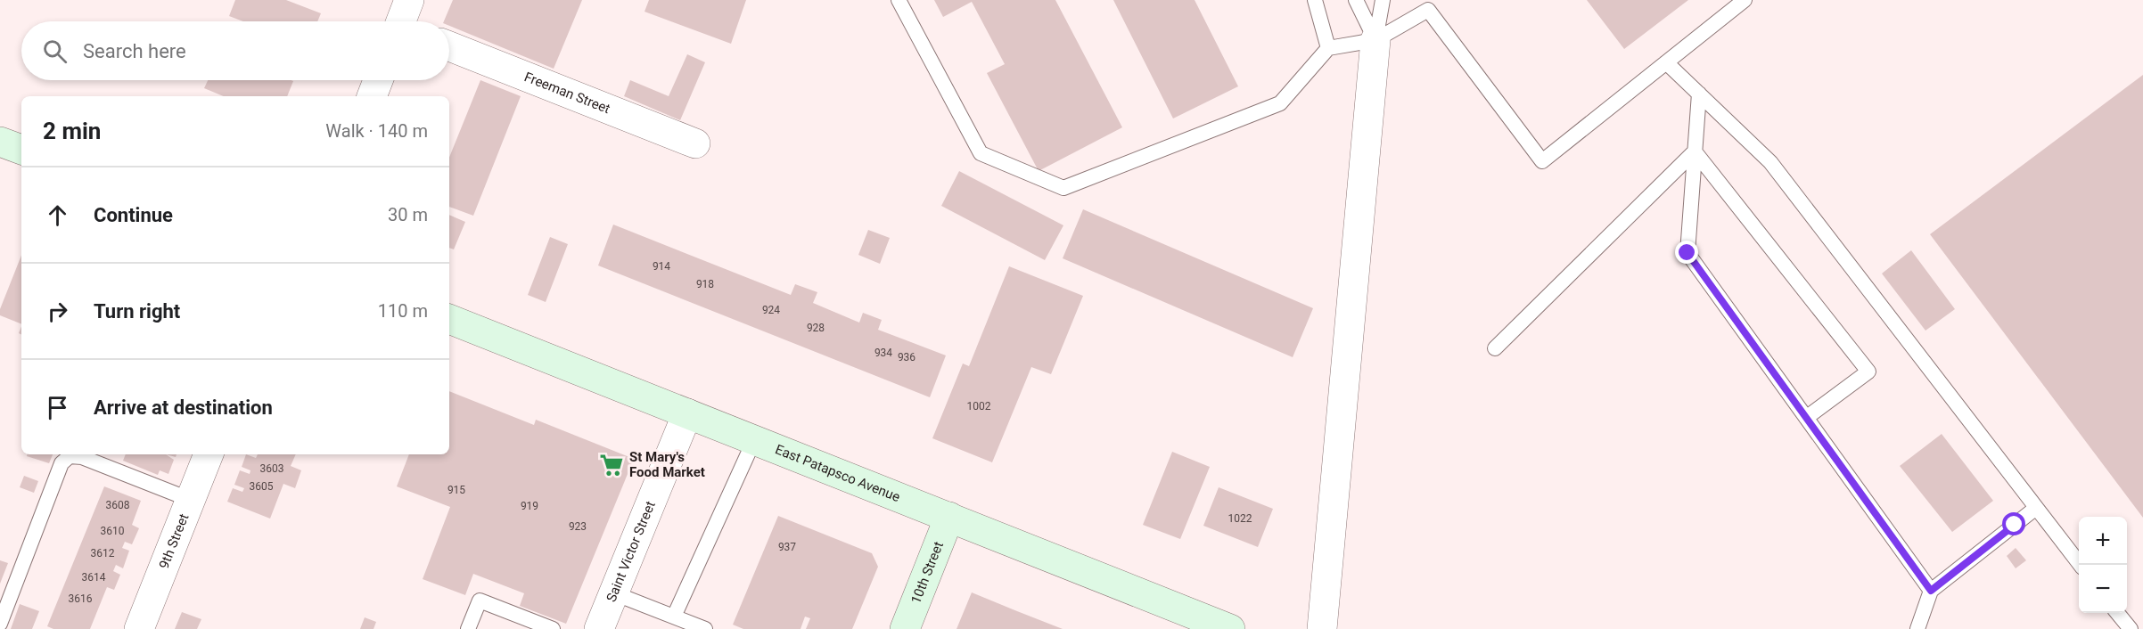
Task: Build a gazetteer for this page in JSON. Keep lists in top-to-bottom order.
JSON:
{
  "streets": {
    "main road": ["East Patapsco Avenue", "10th Street"],
    "street": ["Freeman Street", "9th Street", "Saint Victor Street"]
  },
  "crossings": [
    ["East Patapsco Avenue", "Saint Victor Street"],
    ["East Patapsco Avenue", "10th Street"]
  ],
  "places": {
    "supermarket": ["St Mary's Food Market"]
  },
  "house_numbers": [
    "914",
    "918",
    "924",
    "928",
    "934",
    "936",
    "1002",
    "3603",
    "3605",
    "915",
    "3608",
    "919",
    "1022",
    "923",
    "3610",
    "937",
    "3612",
    "3614",
    "3616"
  ],
  "page": {
    "search": "Search here",
    "heading": ["2 min", "Walk · 140 m"],
    "list": [
      ["Continue", "30 m"],
      ["Turn right", "110 m"],
      "Arrive at destination"
    ],
    "map_buttons": ["+", "−"]
  }
}
